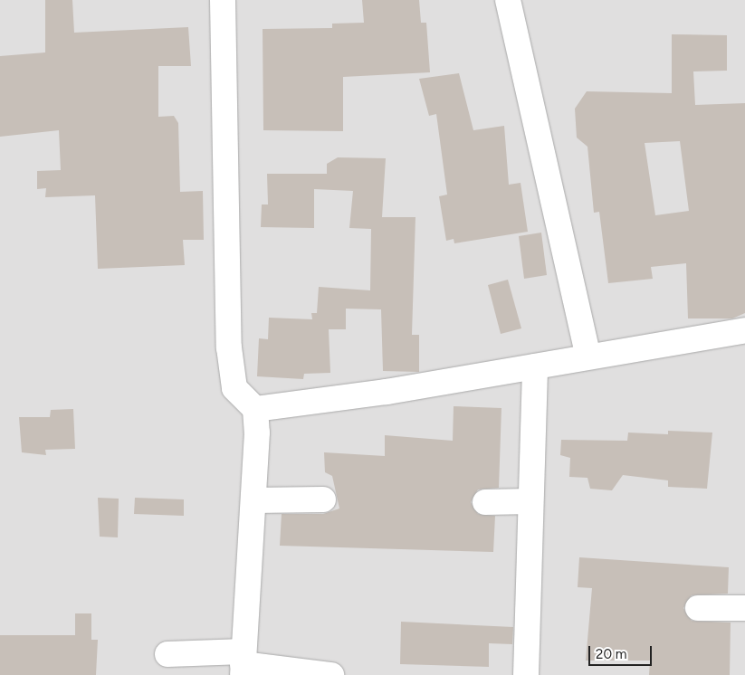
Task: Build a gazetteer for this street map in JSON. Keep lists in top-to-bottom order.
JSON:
{
  "scale_bar": "20 m"
}
